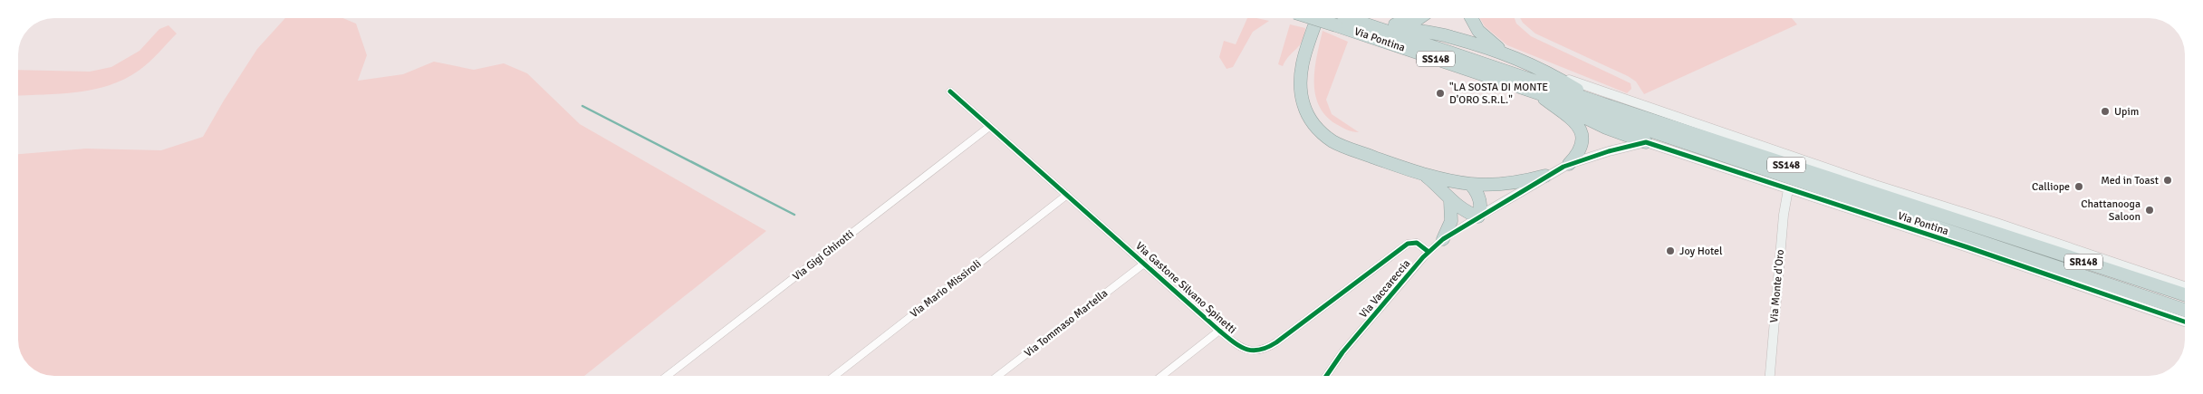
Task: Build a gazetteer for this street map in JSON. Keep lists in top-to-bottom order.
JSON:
{
  "streets": {
    "highway": ["Via Pontina", "SS148", "SR148"],
    "street": [
      "Via Gigi Ghirotti",
      "Via Monte d'Oro",
      "Via Gastone Silvano Spinetti",
      "Via Mario Missiroli",
      "Via Vaccareccia",
      "Via Tommaso Martella"
    ]
  },
  "crossings": [
    ["Via Pontina", "SR148"],
    ["Via Pontina", "Via Monte d'Oro"],
    ["Via Pontina", "Via Vaccareccia"],
    ["Via Gigi Ghirotti", "Via Gastone Silvano Spinetti"],
    ["Via Gastone Silvano Spinetti", "Via Mario Missiroli"],
    ["Via Gastone Silvano Spinetti", "Via Vaccareccia"],
    ["Via Gastone Silvano Spinetti", "Via Tommaso Martella"]
  ],
  "places": [
    "\"LA SOSTA DI MONTE D'ORO S.R.L.\"",
    "Upim",
    "Med in Toast",
    "Calliope",
    "Chattanooga Saloon",
    "Joy Hotel"
  ]
}
